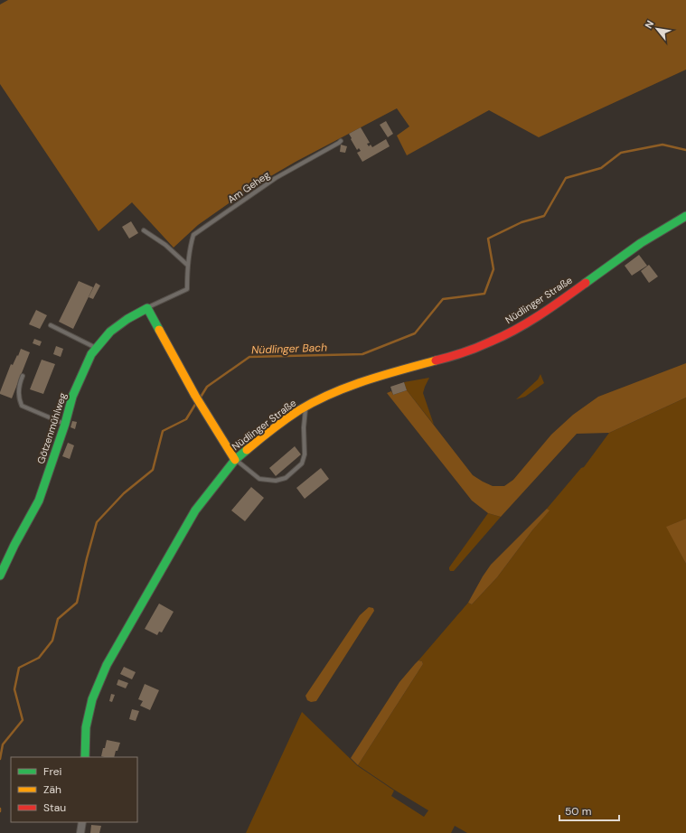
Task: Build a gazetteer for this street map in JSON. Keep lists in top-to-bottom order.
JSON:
{
  "streets": {
    "street": ["Nüdlinger Straße", "Götzenmühlweg"],
    "lane": ["Am Geheg"]
  },
  "crossings": [
    ["Am Geheg", "Götzenmühlweg"]
  ],
  "water": ["Nüdlinger Bach"],
  "legend": ["Frei", "Zäh", "Stau"],
  "scale_bar": "50 m",
  "north": "top left"
}
